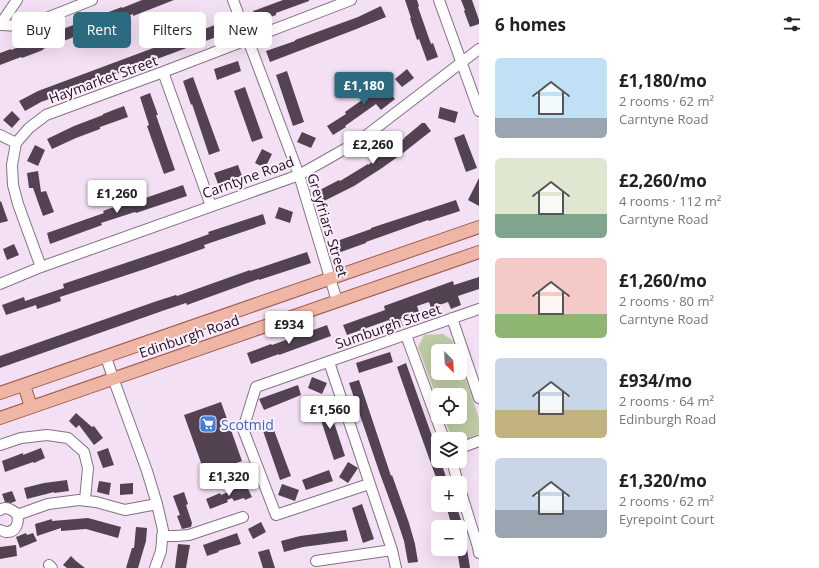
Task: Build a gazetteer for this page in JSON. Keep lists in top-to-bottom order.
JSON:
{
  "streets": {
    "main road": ["Edinburgh Road"],
    "street": [
      "Haymarket Street",
      "Carntyne Road",
      "Greyfriars Street",
      "Sumburgh Street"
    ]
  },
  "crossings": [
    ["Carntyne Road", "Greyfriars Street"],
    ["Greyfriars Street", "Edinburgh Road"]
  ],
  "places": {
    "supermarket": ["Scotmid"]
  },
  "north": "bottom right",
  "page": {
    "heading": "6 homes",
    "chip": [
      "Buy",
      "Rent",
      "Filters",
      "New"
    ],
    "list": [
      {
        "name": "£1,180/mo",
        "note": "2 rooms · 62 m² · Carntyne Road"
      },
      {
        "name": "£2,260/mo",
        "note": "4 rooms · 112 m² · Carntyne Road"
      },
      {
        "name": "£1,260/mo",
        "note": "2 rooms · 80 m² · Carntyne Road"
      },
      {
        "name": "£934/mo",
        "note": "2 rooms · 64 m² · Edinburgh Road"
      },
      {
        "name": "£1,320/mo",
        "note": "2 rooms · 62 m² · Eyrepoint Court"
      }
    ],
    "price": [
      "£1,180",
      "£2,260",
      "£1,260",
      "£934",
      "£1,560",
      "£1,320"
    ],
    "map_buttons": ["+", "−"]
  }
}
